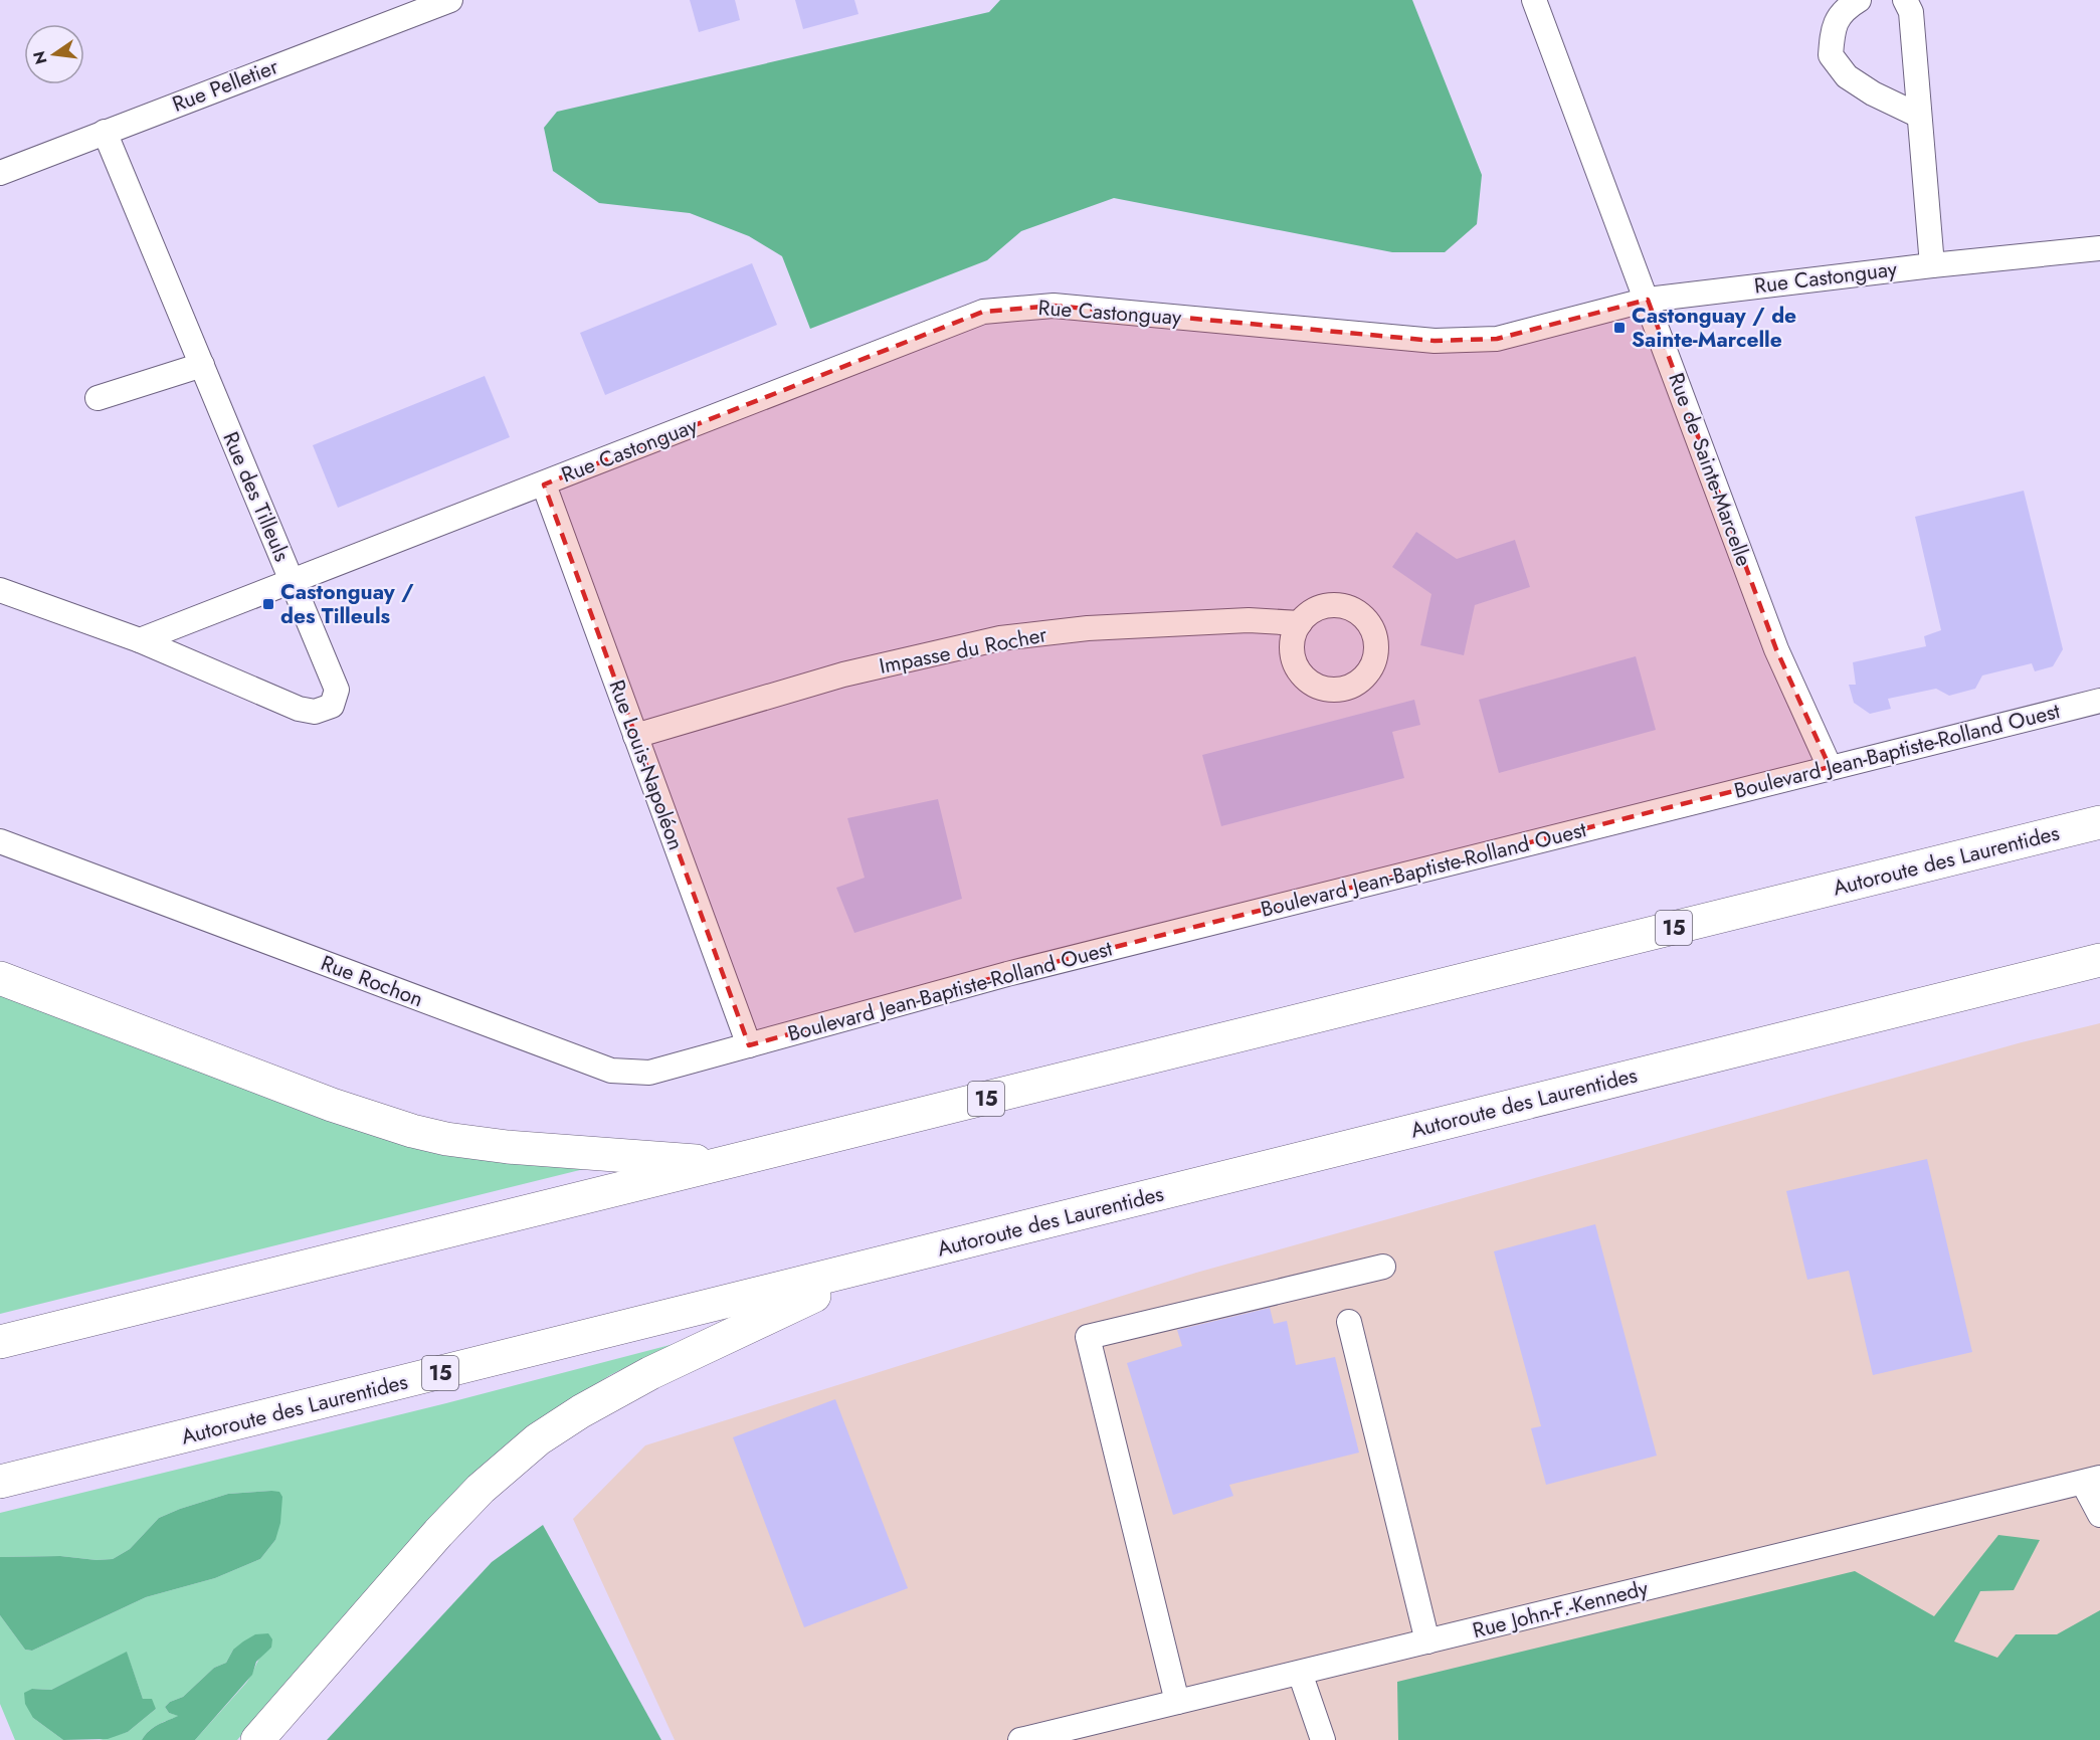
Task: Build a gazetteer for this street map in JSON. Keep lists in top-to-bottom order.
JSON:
{
  "streets": {
    "highway": ["Autoroute des Laurentides", "15"],
    "street": [
      "Rue Pelletier",
      "Rue Castonguay",
      "Rue de Sainte-Marcelle",
      "Rue des Tilleuls",
      "Impasse du Rocher",
      "Boulevard Jean-Baptiste-Rolland Ouest",
      "Rue Louis-Napoléon",
      "Rue Rochon",
      "Rue John-F.-Kennedy"
    ]
  },
  "crossings": [
    ["Rue Pelletier", "Rue des Tilleuls"],
    ["Rue Castonguay", "Rue de Sainte-Marcelle"],
    ["Rue Castonguay", "Rue des Tilleuls"],
    ["Rue Castonguay", "Rue Louis-Napoléon"],
    ["Rue de Sainte-Marcelle", "Boulevard Jean-Baptiste-Rolland Ouest"],
    ["Impasse du Rocher", "Rue Louis-Napoléon"],
    ["Boulevard Jean-Baptiste-Rolland Ouest", "Rue Louis-Napoléon"],
    ["Boulevard Jean-Baptiste-Rolland Ouest", "Rue Rochon"],
    ["Rue Louis-Napoléon", "Rue Rochon"]
  ],
  "places": {
    "transit": ["Castonguay / de Sainte-Marcelle", "Castonguay / des Tilleuls"]
  },
  "north": "left"
}
